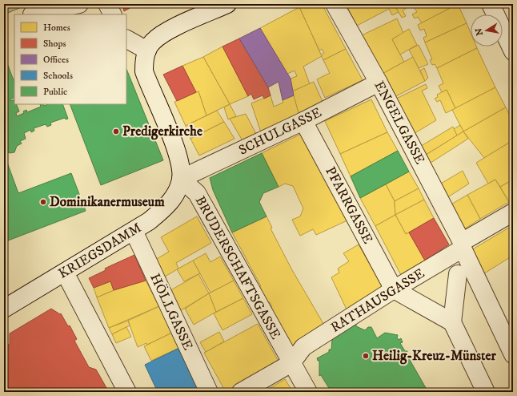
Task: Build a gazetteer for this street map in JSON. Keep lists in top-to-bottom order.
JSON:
{
  "streets": {
    "street": [
      "ENGELGASSE",
      "SCHULGASSE",
      "PFARRGASSE",
      "KRIEGSDAMM",
      "BRUDERSCHAFTSGASSE",
      "RATHAUSGASSE",
      "HÖLLGASSE"
    ]
  },
  "crossings": [
    ["ENGELGASSE", "SCHULGASSE"],
    ["ENGELGASSE", "RATHAUSGASSE"],
    ["SCHULGASSE", "PFARRGASSE"],
    ["SCHULGASSE", "KRIEGSDAMM"],
    ["SCHULGASSE", "BRUDERSCHAFTSGASSE"],
    ["PFARRGASSE", "RATHAUSGASSE"],
    ["KRIEGSDAMM", "BRUDERSCHAFTSGASSE"],
    ["KRIEGSDAMM", "HÖLLGASSE"],
    ["BRUDERSCHAFTSGASSE", "RATHAUSGASSE"]
  ],
  "places": ["Predigerkirche", "Dominikanermuseum", "Heilig-Kreuz-Münster"],
  "legend": [
    "Homes",
    "Shops",
    "Offices",
    "Schools",
    "Public"
  ],
  "north": "left"
}
